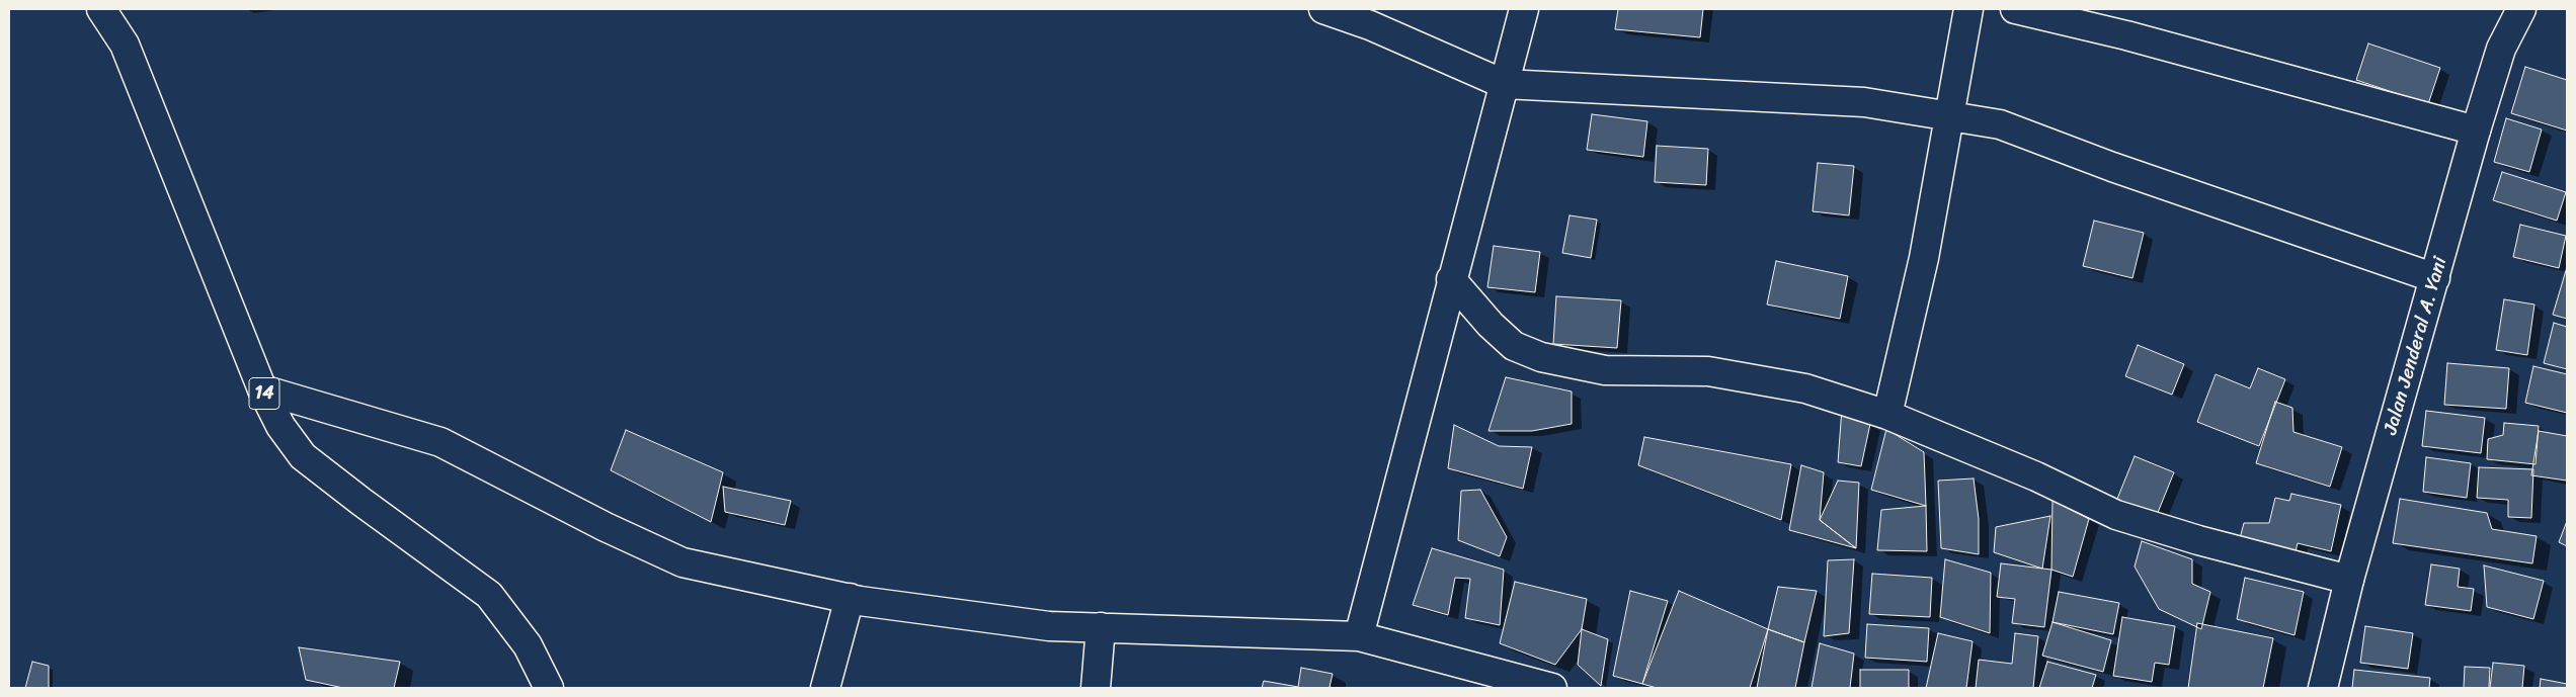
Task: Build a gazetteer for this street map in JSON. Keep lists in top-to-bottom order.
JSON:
{
  "streets": {
    "main road": ["Jalan Jenderal A. Yani", "14"]
  }
}
